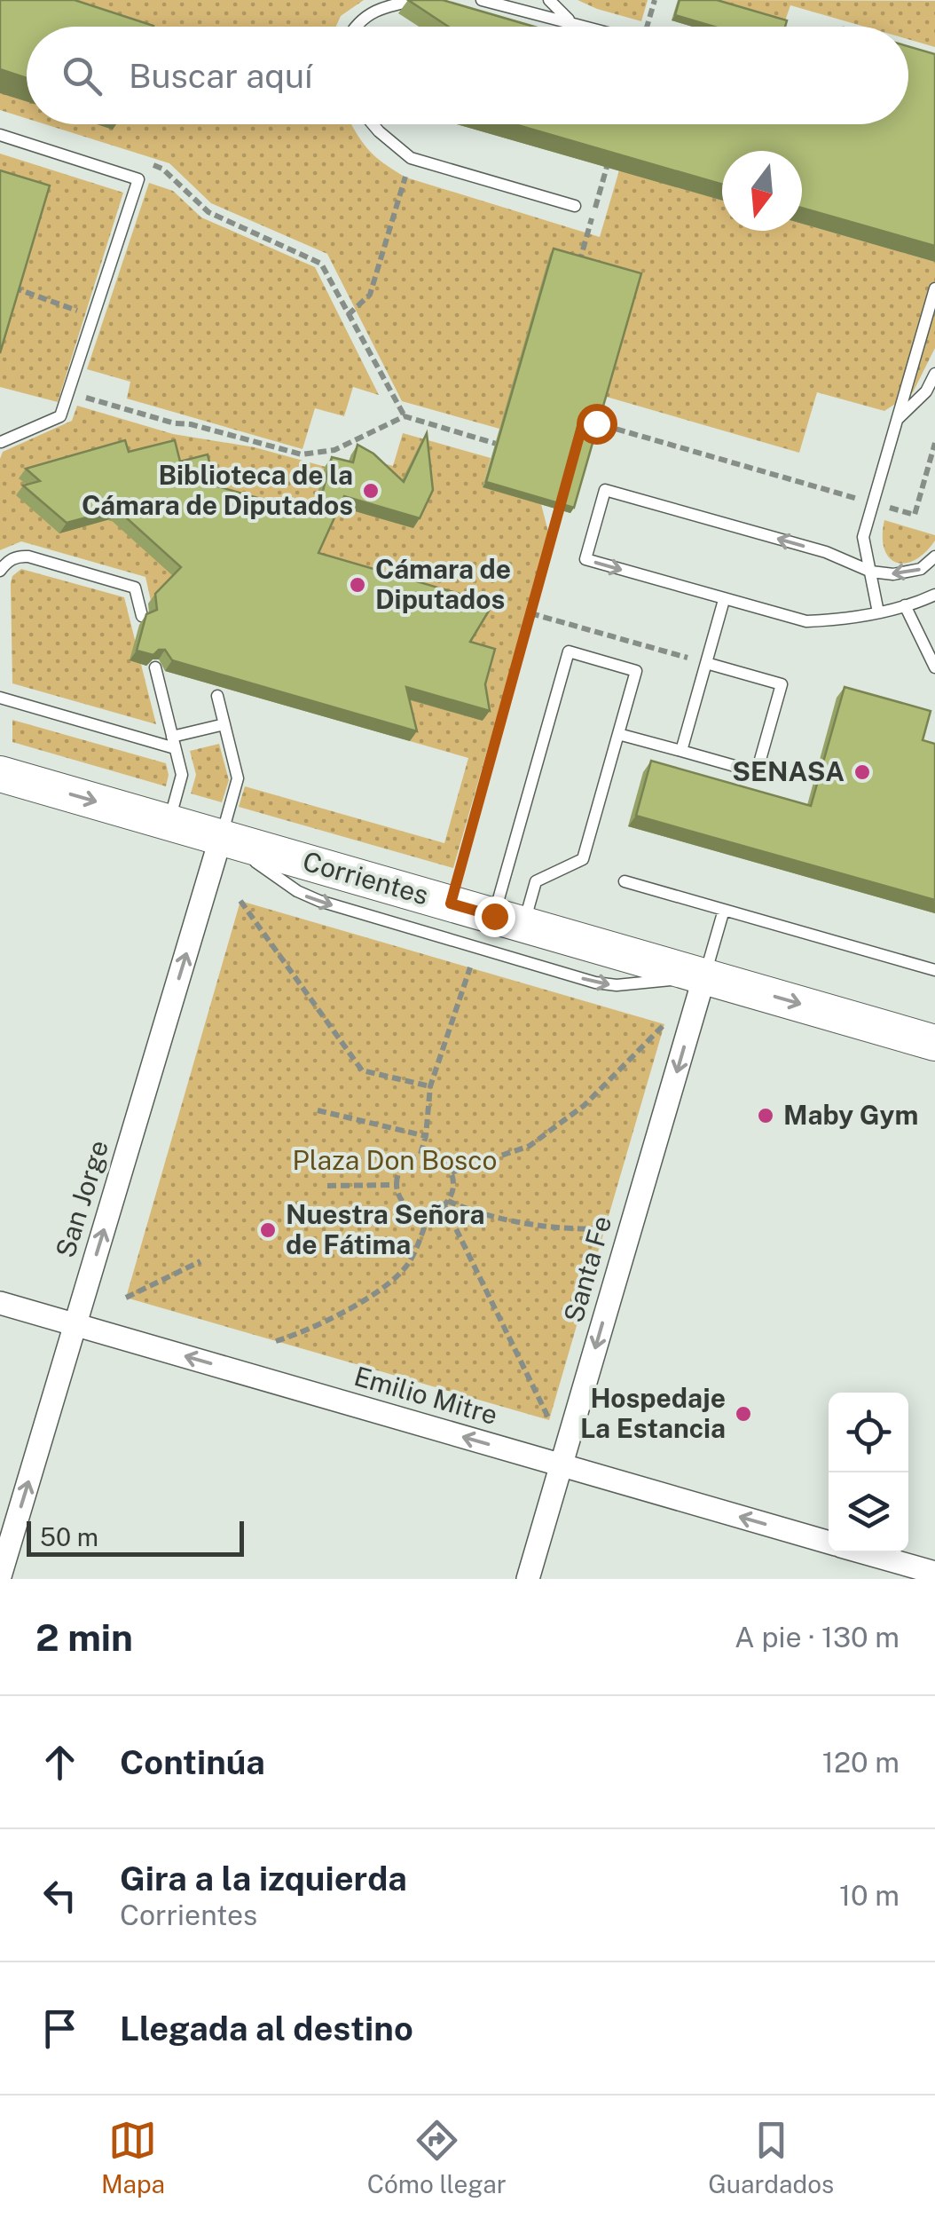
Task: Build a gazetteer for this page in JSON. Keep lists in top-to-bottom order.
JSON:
{
  "streets": {
    "main road": ["Corrientes"],
    "street": ["San Jorge", "Santa Fe", "Emilio Mitre"]
  },
  "crossings": [
    ["Corrientes", "San Jorge"],
    ["Corrientes", "Santa Fe"],
    ["San Jorge", "Emilio Mitre"],
    ["Santa Fe", "Emilio Mitre"]
  ],
  "one_way": [
    "Corrientes",
    "San Jorge",
    "Santa Fe",
    "Emilio Mitre"
  ],
  "parks": ["Plaza Don Bosco"],
  "places": [
    "Biblioteca de la Cámara de Diputados",
    "Cámara de Diputados",
    "SENASA",
    "Maby Gym",
    "Nuestra Señora de Fátima",
    "Hospedaje La Estancia"
  ],
  "scale_bar": "50 m",
  "north": "bottom",
  "page": {
    "search": "Buscar aquí",
    "scale": "50 m",
    "heading": ["2 min", "A pie · 130 m"],
    "list": [
      ["Continúa", "120 m"],
      ["Gira a la izquierda", "Corrientes", "10 m"],
      "Llegada al destino"
    ],
    "nav": ["Mapa", "Cómo llegar", "Guardados"]
  }
}
